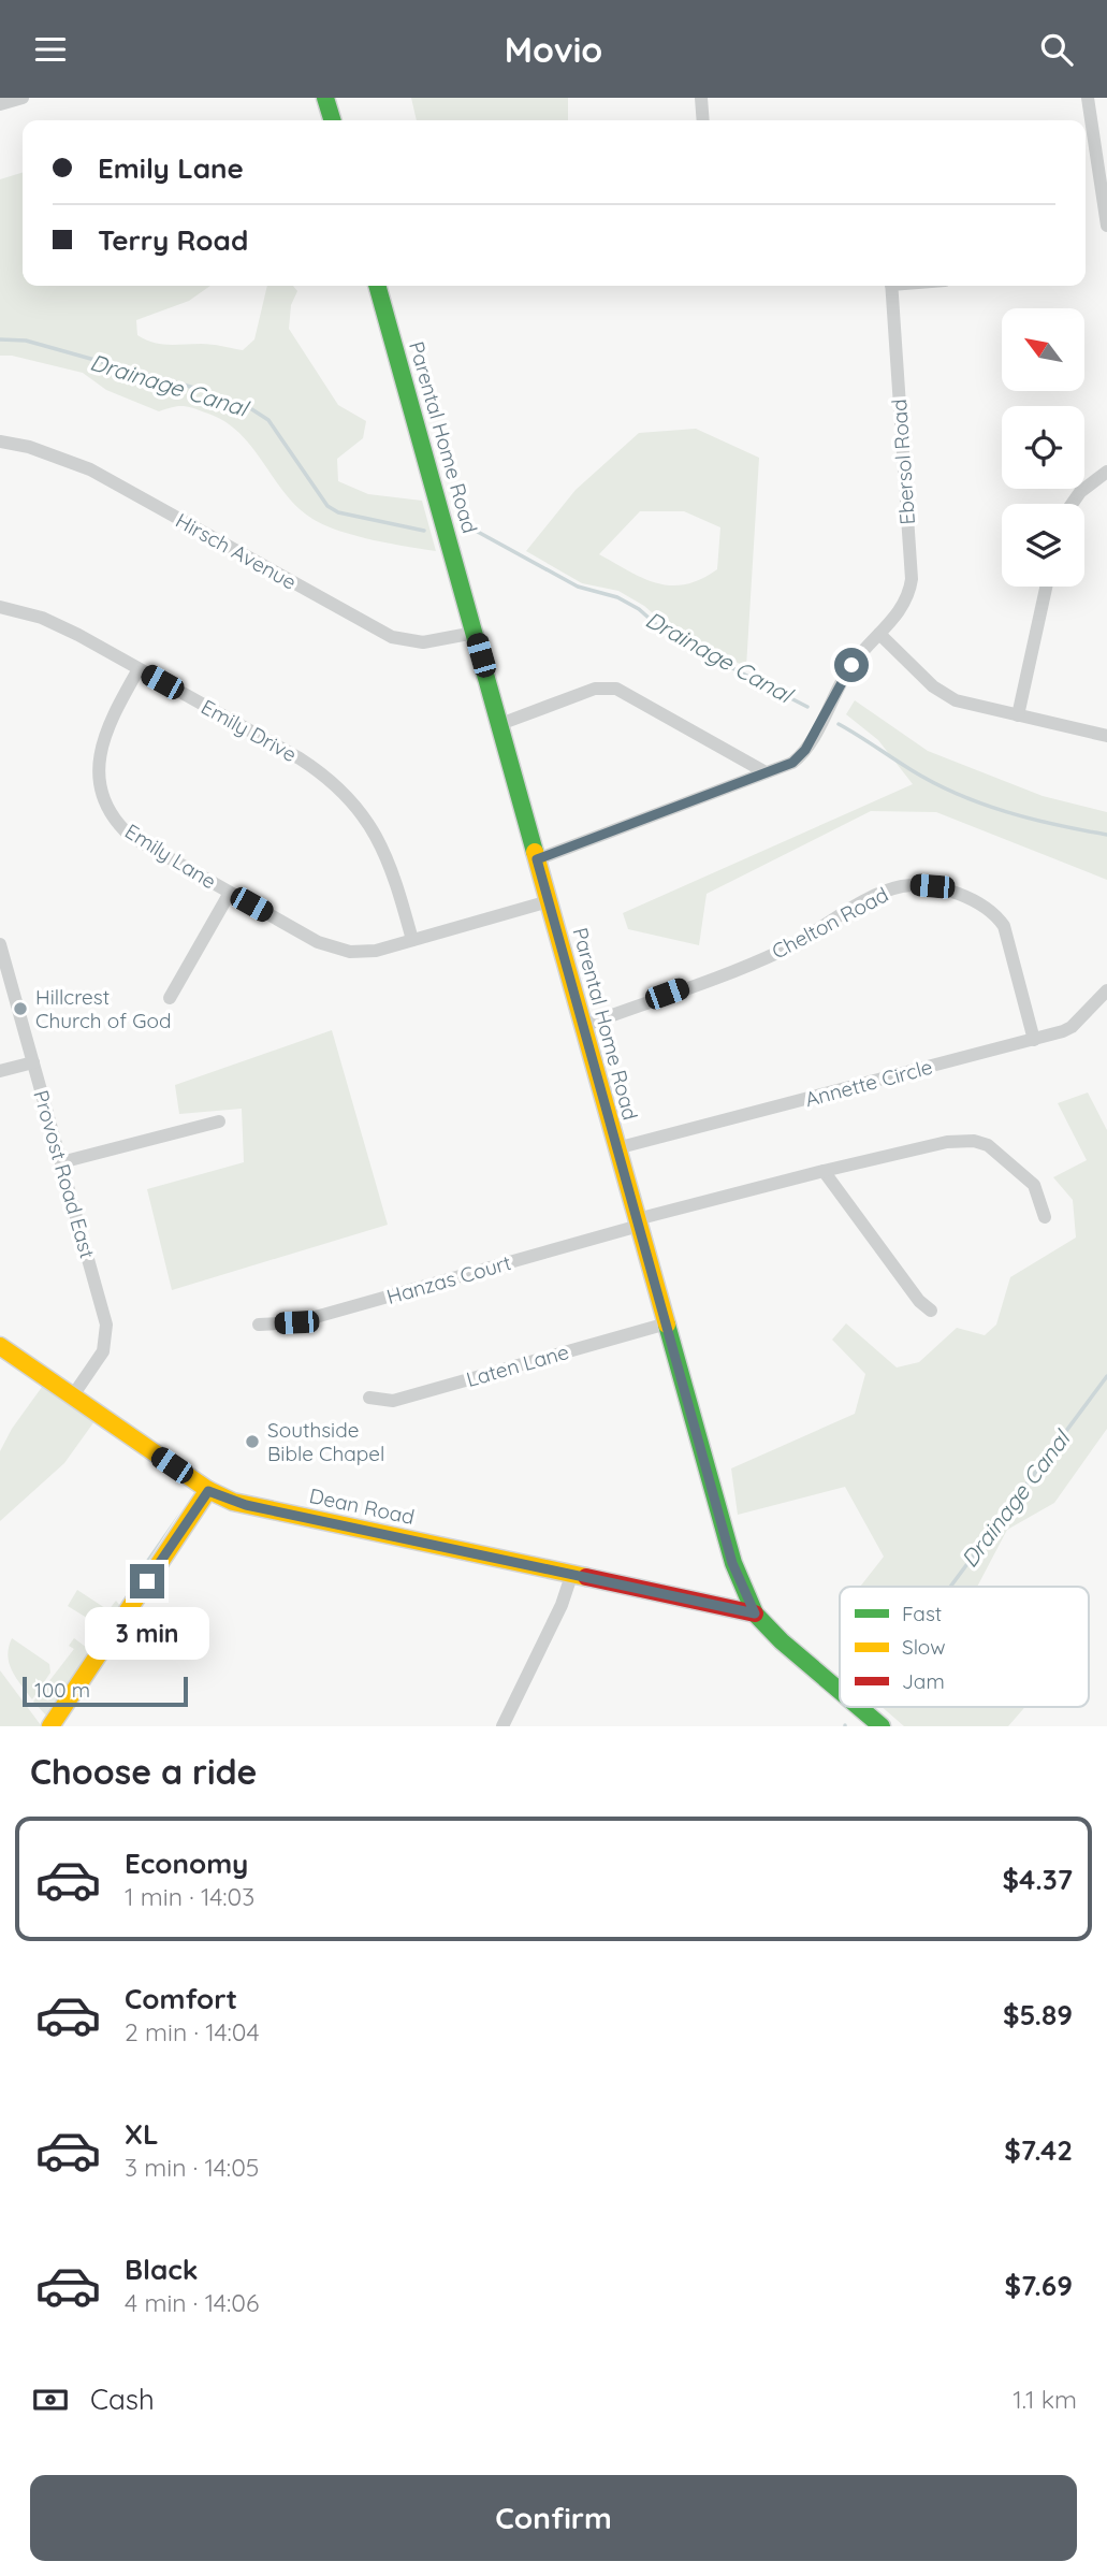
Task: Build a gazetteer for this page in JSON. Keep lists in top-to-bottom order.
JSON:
{
  "streets": {
    "street": [
      "Parental Home Road",
      "Ebersol Road",
      "Hirsch Avenue",
      "Emily Drive",
      "Emily Lane",
      "Chelton Road",
      "Annette Circle",
      "Provost Road East",
      "Hanzas Court",
      "Laten Lane",
      "Dean Road"
    ]
  },
  "crossings": [
    ["Parental Home Road", "Hirsch Avenue"],
    ["Parental Home Road", "Emily Lane"],
    ["Parental Home Road", "Chelton Road"],
    ["Parental Home Road", "Annette Circle"],
    ["Parental Home Road", "Hanzas Court"],
    ["Parental Home Road", "Laten Lane"],
    ["Parental Home Road", "Dean Road"],
    ["Emily Drive", "Emily Lane"],
    ["Chelton Road", "Annette Circle"],
    ["Provost Road East", "Dean Road"]
  ],
  "water": ["Drainage Canal"],
  "places": ["Hillcrest Church of God", "Southside Bible Chapel"],
  "legend": ["Fast", "Slow", "Jam"],
  "scale_bar": "100 m",
  "north": "top left",
  "page": {
    "header": "Movio",
    "banner": ["Emily Lane", "Terry Road"],
    "bubble": "3 min",
    "scale": "100 m",
    "heading": "Choose a ride",
    "list": [
      {
        "name": "Economy",
        "note": "1 min · 14:03",
        "value": "$4.37"
      },
      {
        "name": "Comfort",
        "note": "2 min · 14:04",
        "value": "$5.89"
      },
      {
        "name": "XL",
        "note": "3 min · 14:05",
        "value": "$7.42"
      },
      {
        "name": "Black",
        "note": "4 min · 14:06",
        "value": "$7.69"
      }
    ],
    "pay": ["Cash", "1.1 km"],
    "buttons": "Confirm"
  }
}
